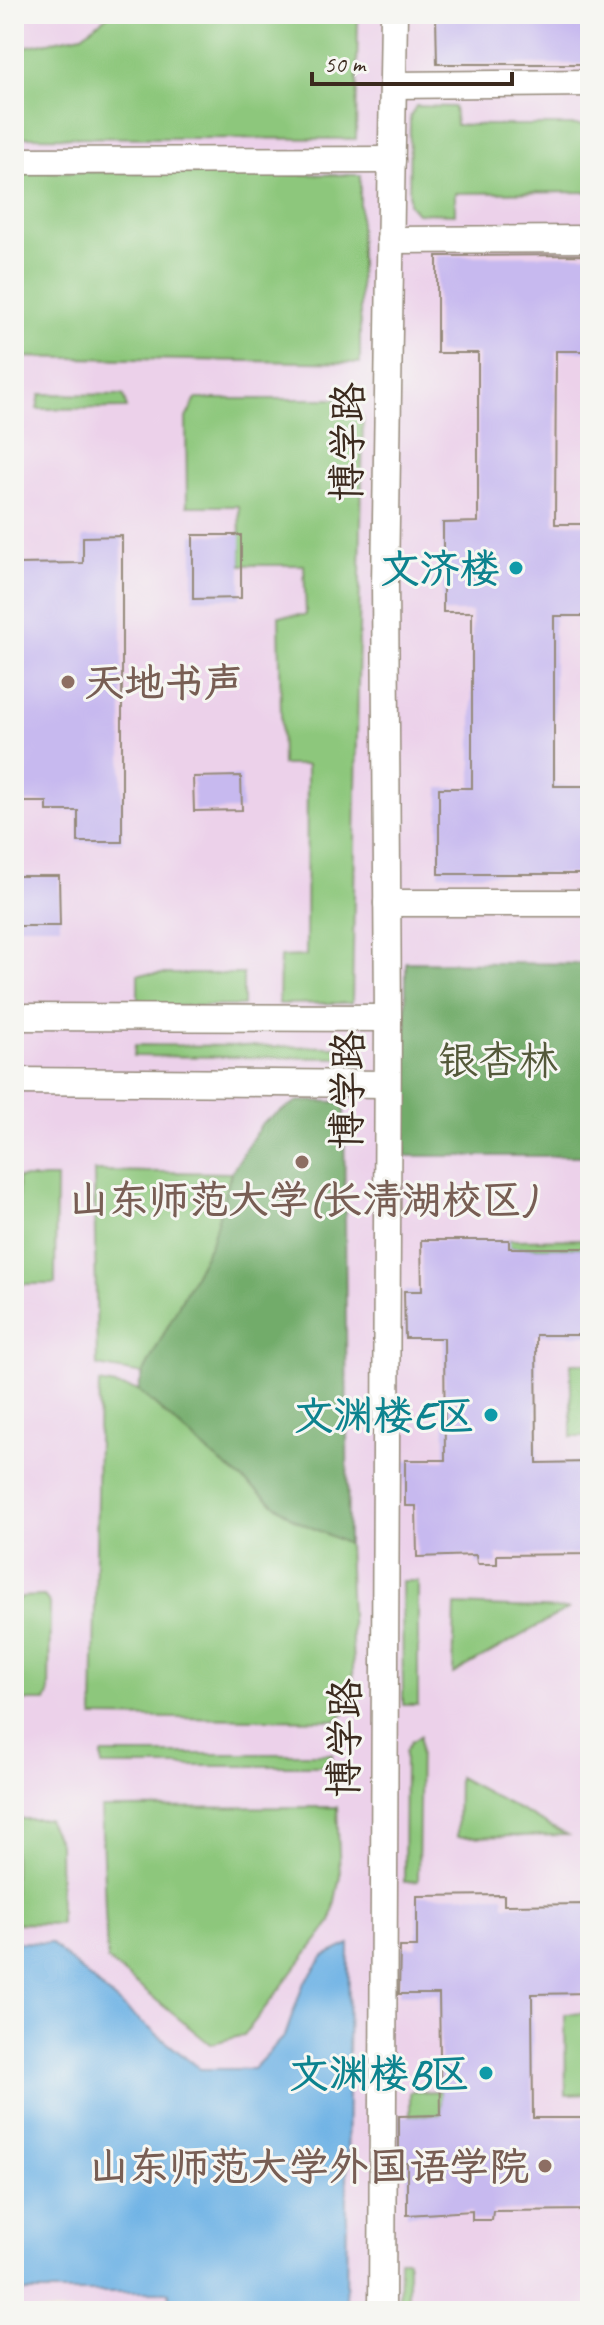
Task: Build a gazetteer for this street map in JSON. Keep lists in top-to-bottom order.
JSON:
{
  "streets": {
    "street": ["博学路"]
  },
  "parks": ["银杏林"],
  "places": [
    "文济楼",
    "天地书声",
    "山东师范大学(长清湖校区)",
    "文渊楼E区",
    "文渊楼B区",
    "山东师范大学外国语学院"
  ],
  "scale_bar": "50 m"
}
